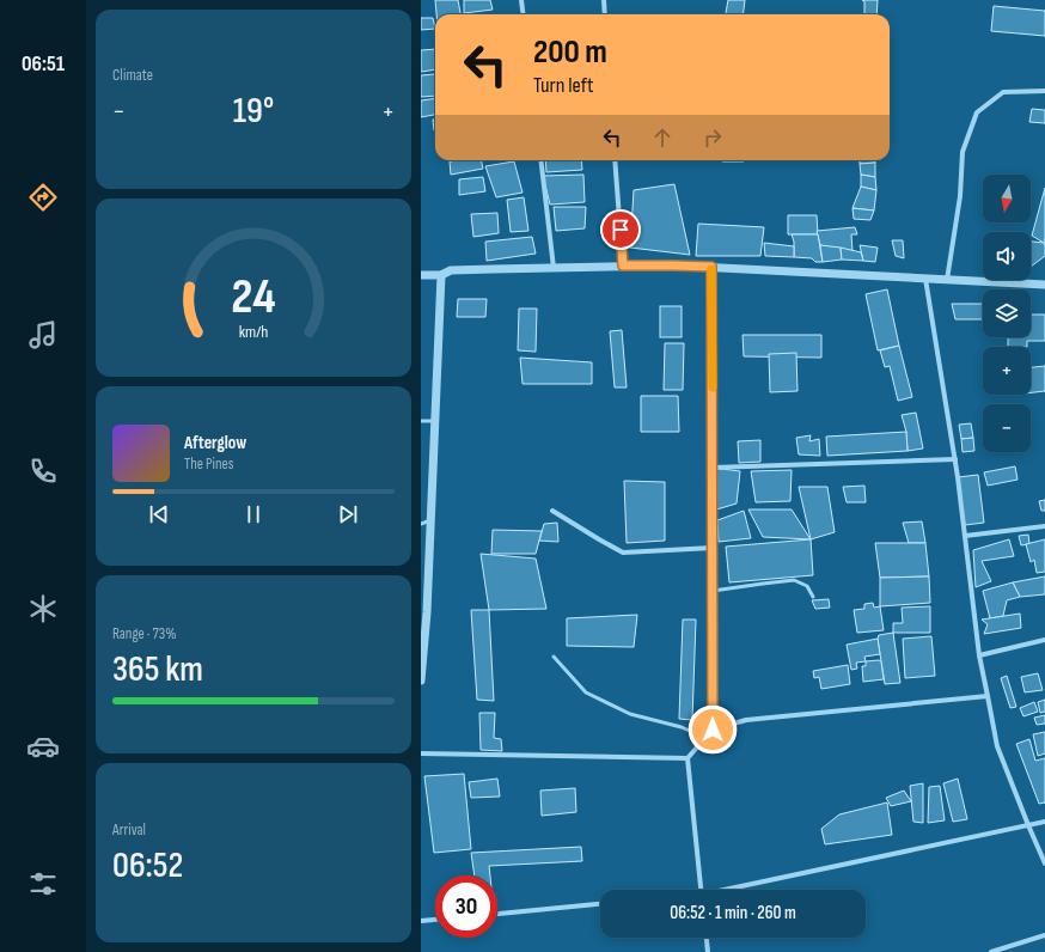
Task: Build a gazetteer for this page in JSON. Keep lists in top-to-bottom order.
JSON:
{
  "north": "bottom",
  "page": {
    "tabs": "06:51",
    "tile": [
      "Climate",
      ["Range · 73%", "365 km"],
      ["Arrival", "06:52"]
    ],
    "turn": ["200 m", "Turn left"],
    "heat": ["−", "19°", "+"],
    "map_buttons": ["+", "−"],
    "song": ["Afterglow", "The Pines"],
    "limit": "30",
    "trip": "06:52 · 1 min · 260 m",
    "gauge": ["24", "km/h"]
  }
}
